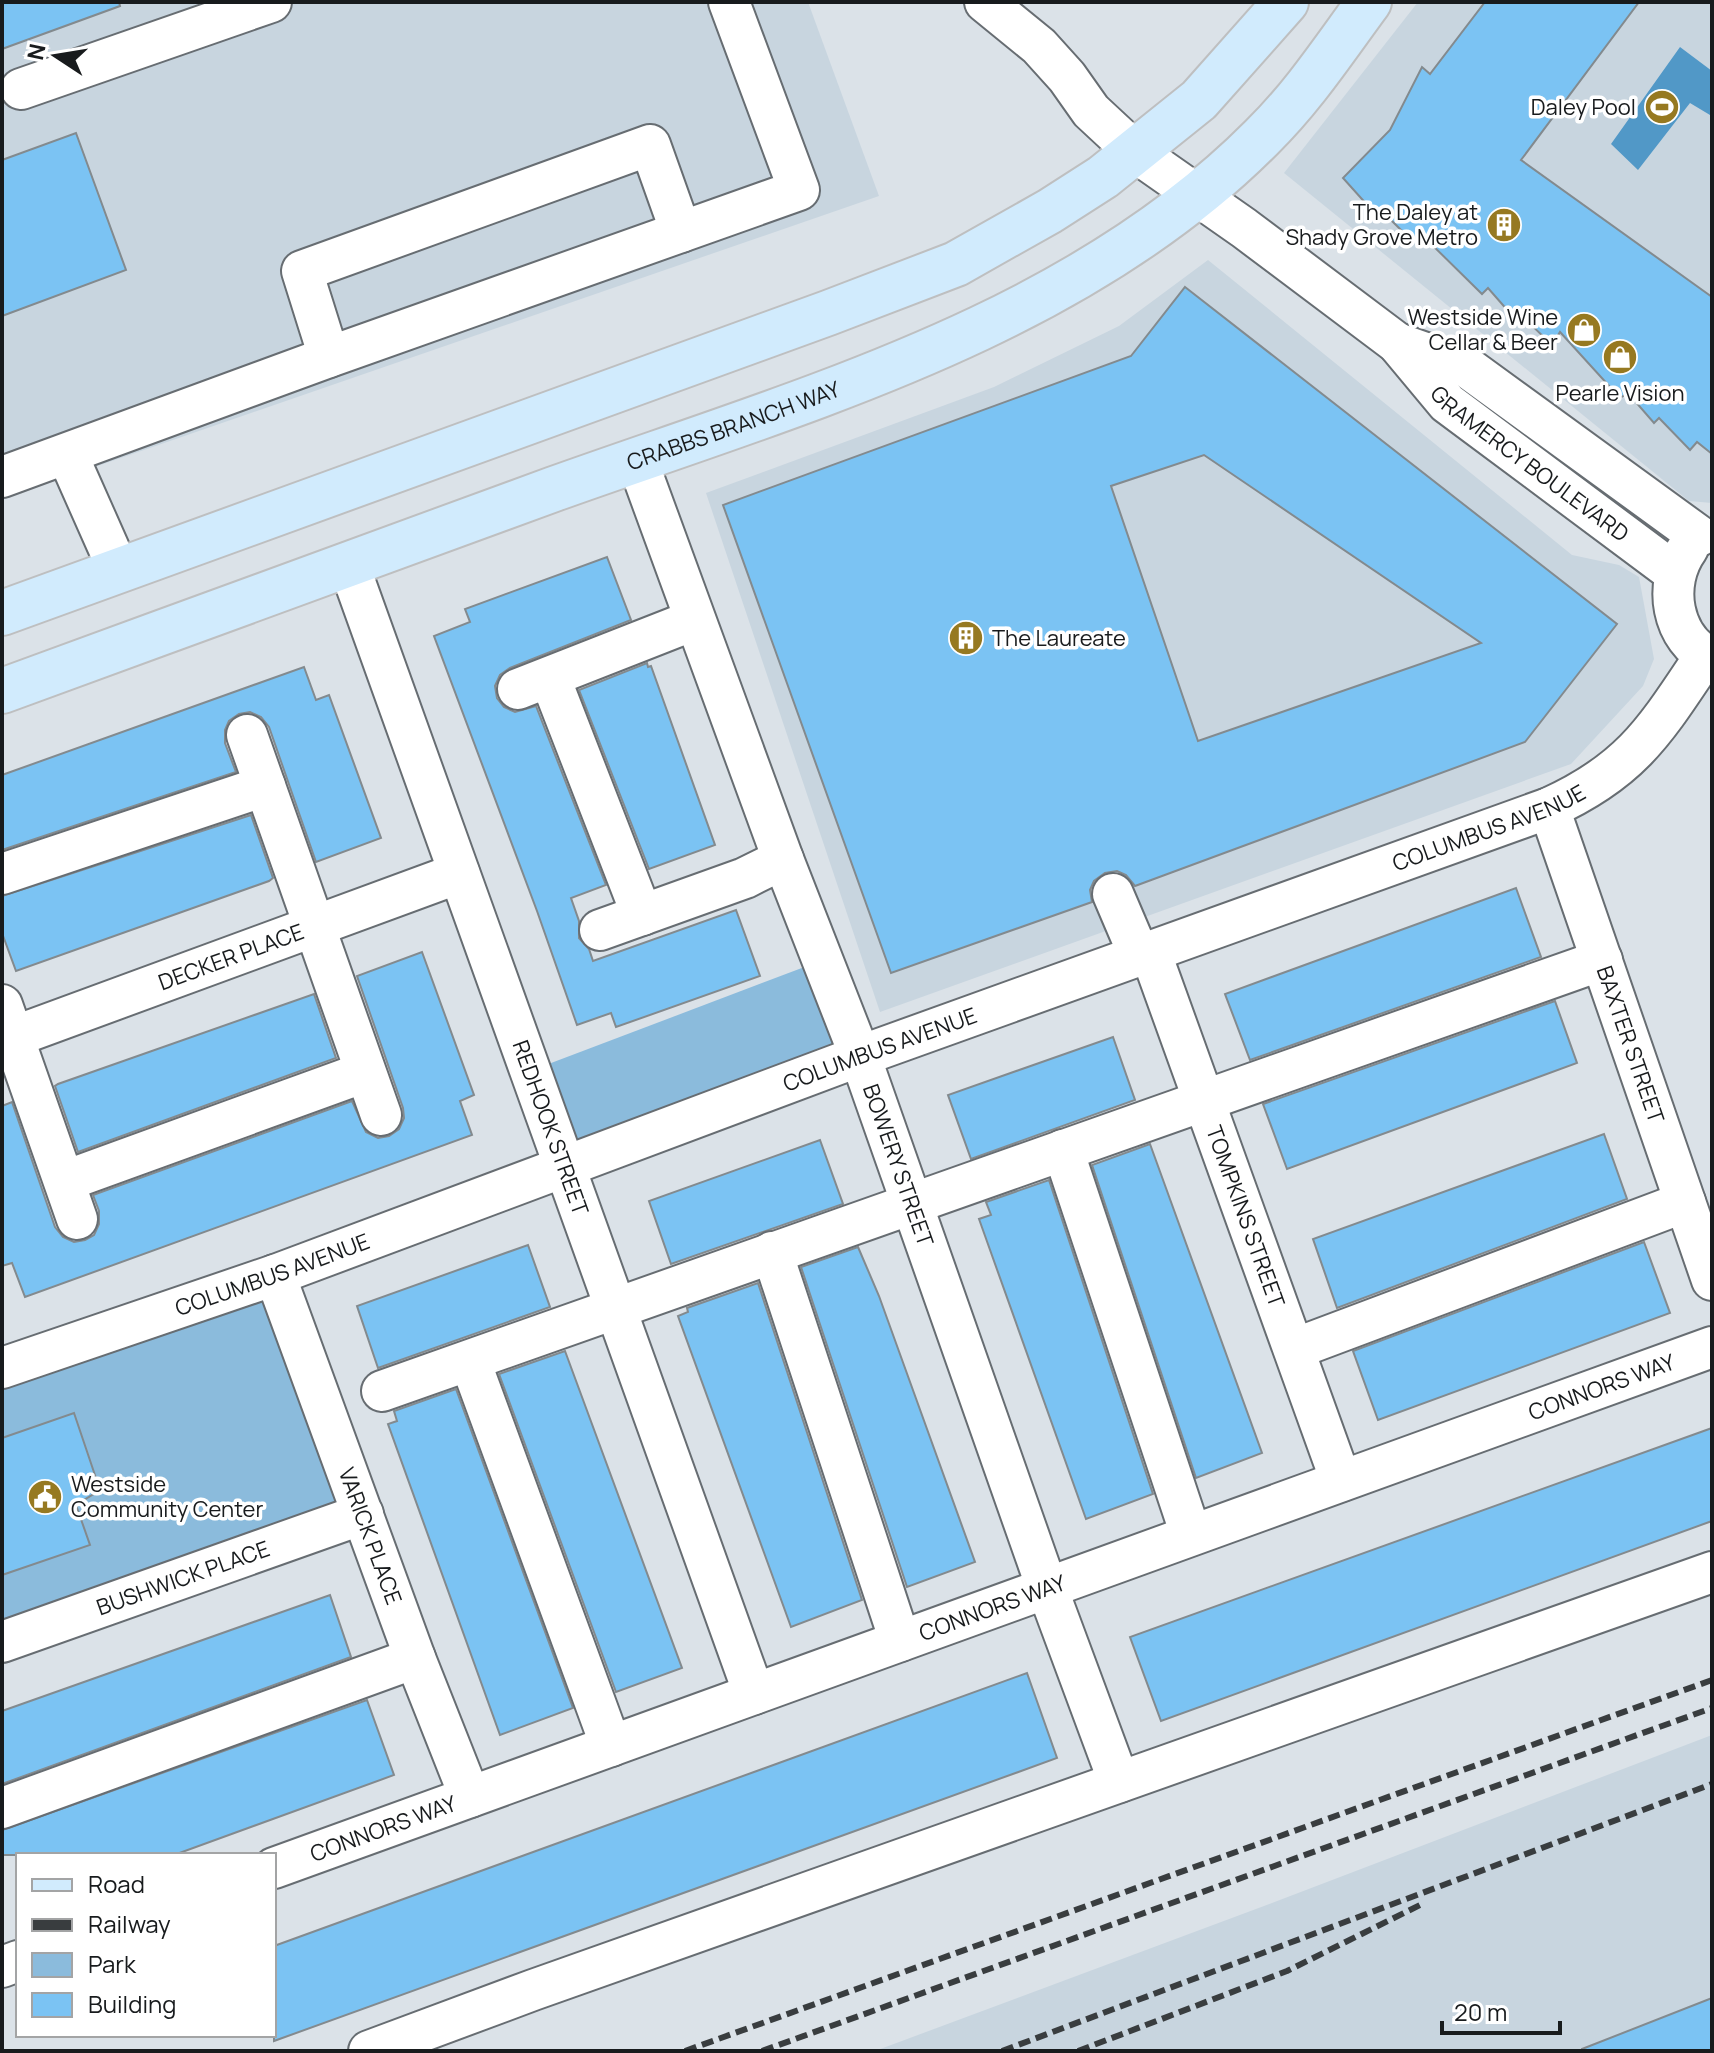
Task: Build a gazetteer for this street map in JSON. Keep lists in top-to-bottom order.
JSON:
{
  "streets": {
    "main road": ["CRABBS BRANCH WAY"],
    "street": [
      "GRAMERCY BOULEVARD",
      "COLUMBUS AVENUE",
      "DECKER PLACE",
      "BAXTER STREET",
      "REDHOOK STREET",
      "BOWERY STREET",
      "TOMPKINS STREET",
      "CONNORS WAY",
      "VARICK PLACE",
      "BUSHWICK PLACE"
    ]
  },
  "crossings": [
    ["CRABBS BRANCH WAY", "GRAMERCY BOULEVARD"],
    ["CRABBS BRANCH WAY", "REDHOOK STREET"],
    ["CRABBS BRANCH WAY", "BOWERY STREET"],
    ["COLUMBUS AVENUE", "BAXTER STREET"],
    ["COLUMBUS AVENUE", "REDHOOK STREET"],
    ["COLUMBUS AVENUE", "BOWERY STREET"],
    ["COLUMBUS AVENUE", "TOMPKINS STREET"],
    ["COLUMBUS AVENUE", "VARICK PLACE"],
    ["DECKER PLACE", "REDHOOK STREET"],
    ["REDHOOK STREET", "CONNORS WAY"],
    ["BOWERY STREET", "CONNORS WAY"],
    ["TOMPKINS STREET", "CONNORS WAY"],
    ["CONNORS WAY", "VARICK PLACE"],
    ["VARICK PLACE", "BUSHWICK PLACE"]
  ],
  "places": {
    "sports": ["Daley Pool"],
    "building": ["The Daley at Shady Grove Metro", "The Laureate"],
    "shop": ["Westside Wine Cellar & Beer", "Pearle Vision"],
    "public building": ["Westside Community Center"]
  },
  "legend": [
    "Road",
    "Railway",
    "Park",
    "Building"
  ],
  "scale_bar": "20 m",
  "north": "left"
}
